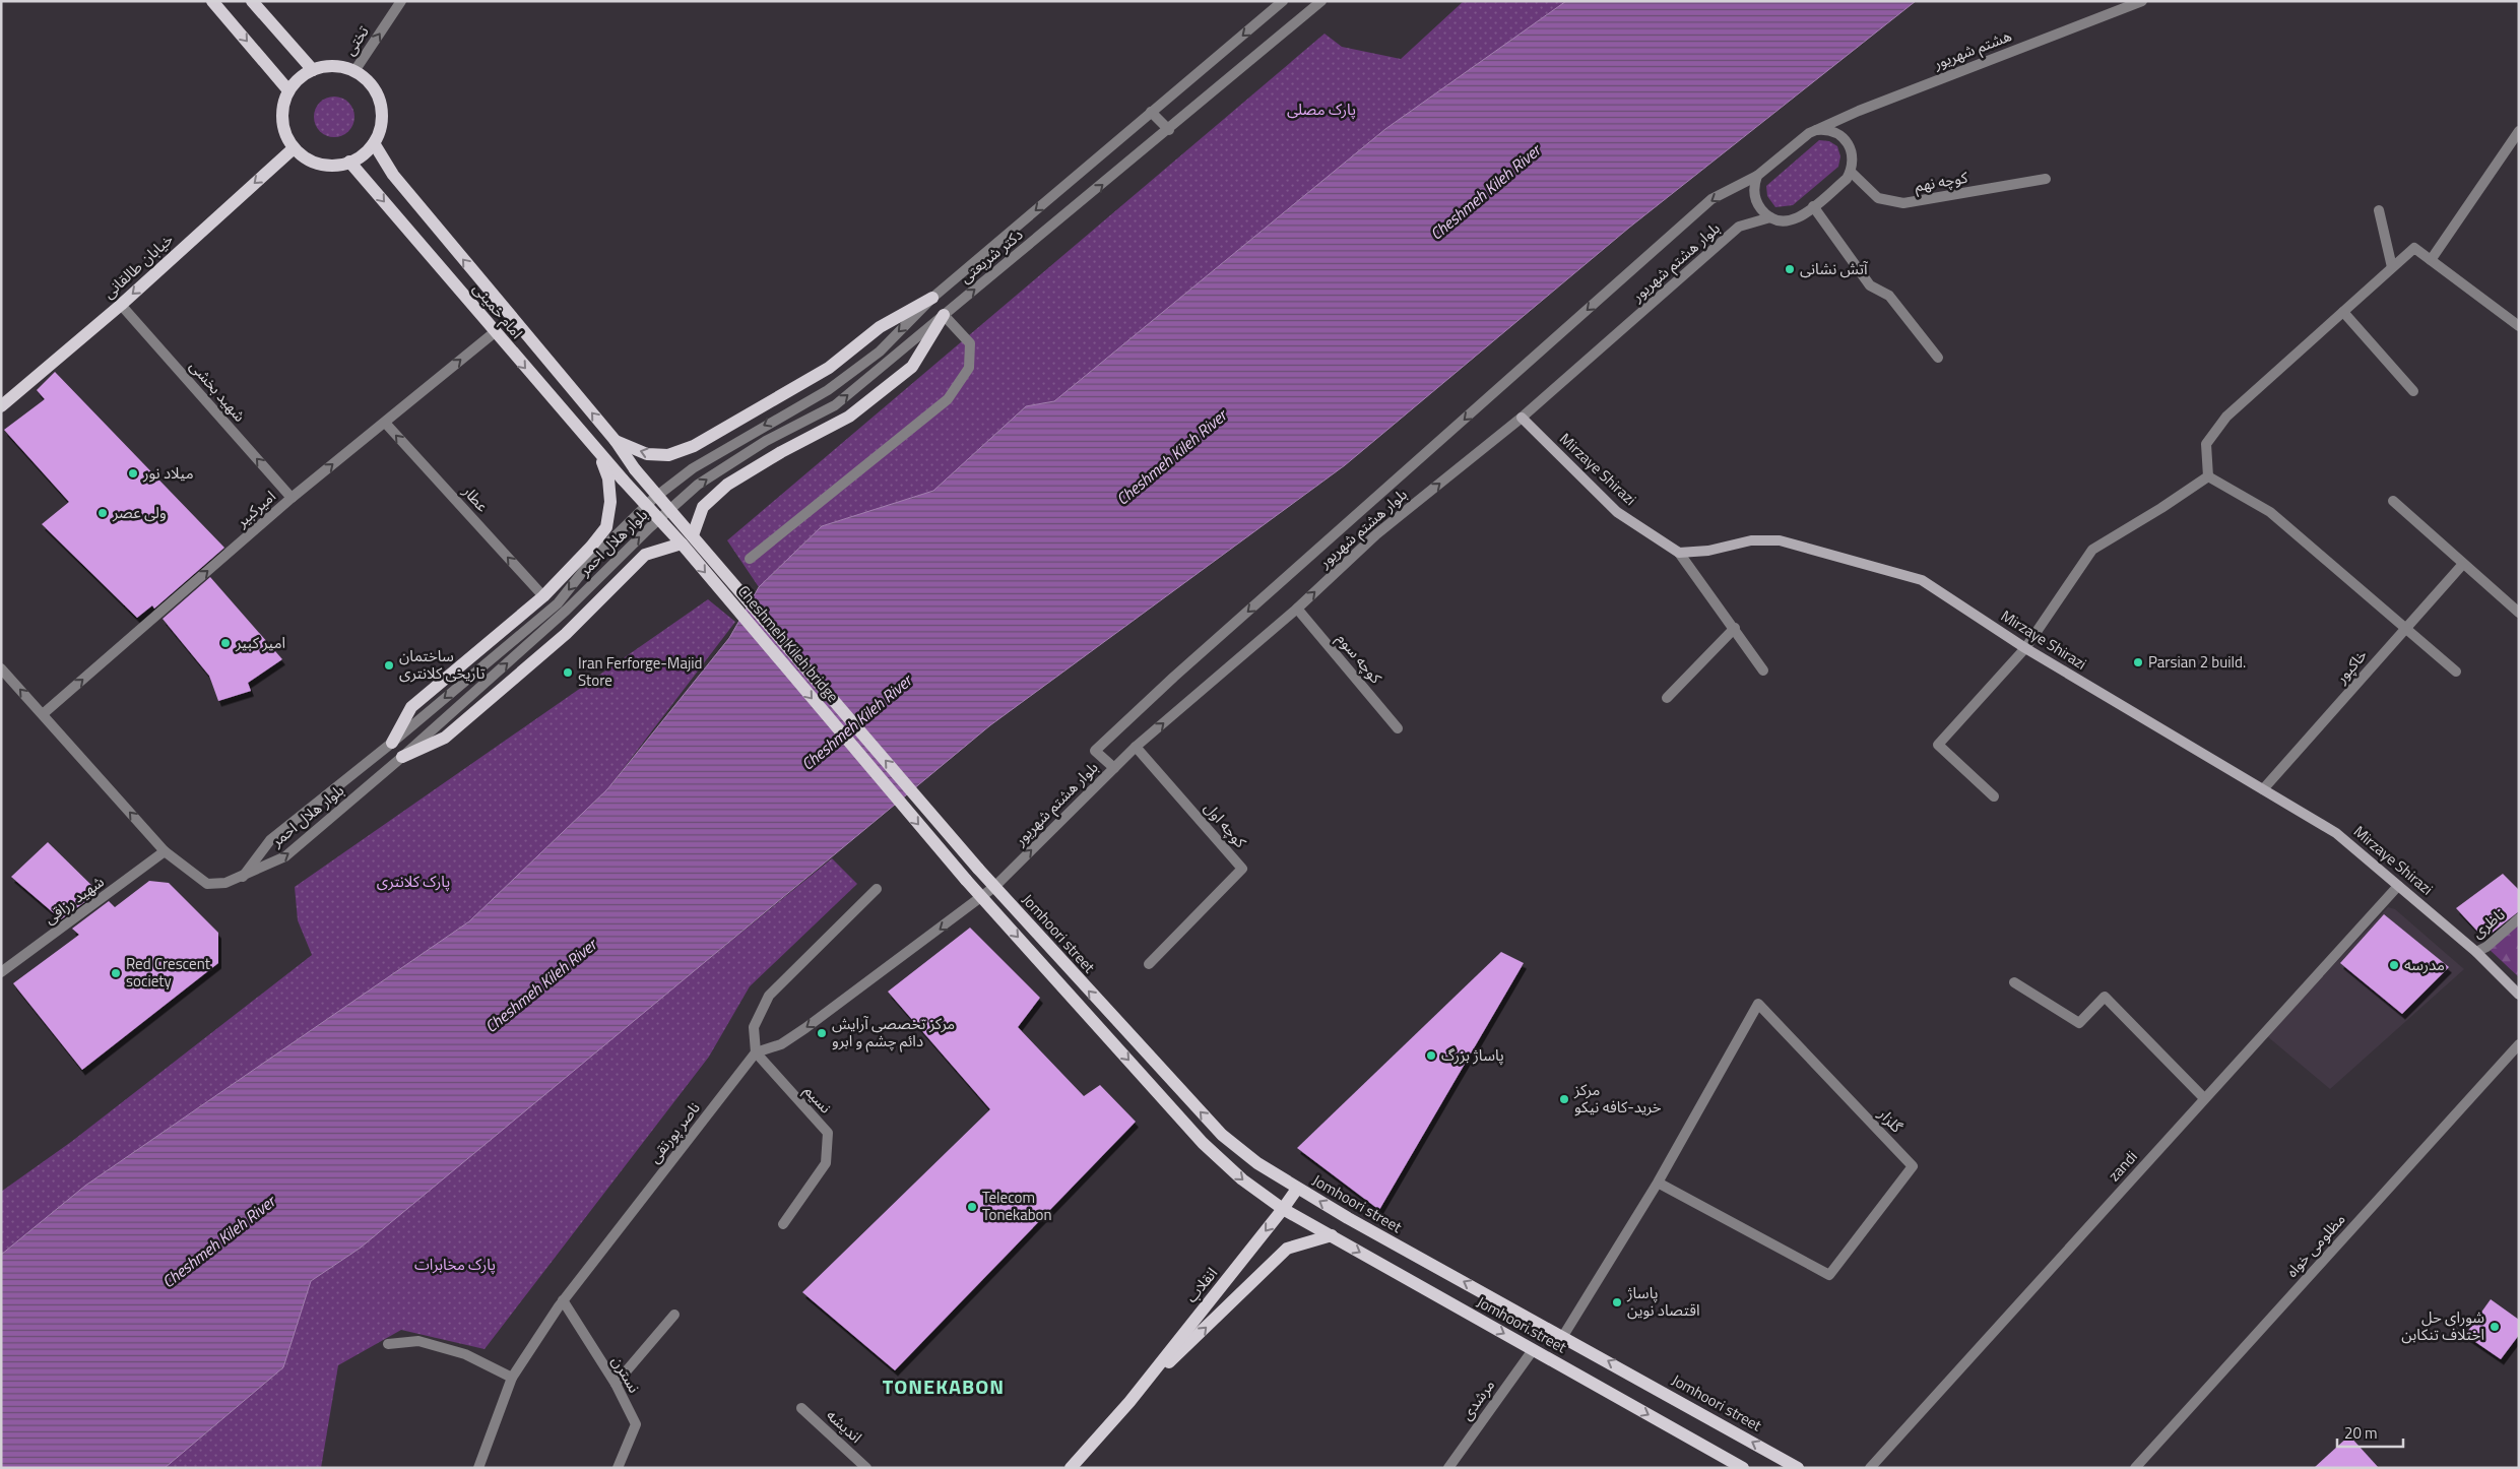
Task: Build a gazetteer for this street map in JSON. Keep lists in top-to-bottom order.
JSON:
{
  "streets": {
    "main road": [
      "خیابان طالقانی",
      "امام خمینی",
      "Mirzaye Shirazi",
      "Cheshmeh Kileh bridge",
      "Jomhoori street",
      "انقلاب",
      "Jomhoori.street"
    ],
    "street": [
      "تختی",
      "هشتم شهریور",
      "کوچه نهم",
      "دکتر شریعتی",
      "بلوار هشتم شهریور",
      "شهید بخشی",
      "عطار",
      "امیرکبیر",
      "بلوار هلال احمر",
      "کوچه سوم",
      "خاکپور",
      "کوچه اول",
      "شهید رزاقی",
      "ناظری",
      "نسیم",
      "گلزار",
      "ناصر پورتقی",
      "zandi",
      "مظلومی خواه",
      "نسترن",
      "مرشدی",
      "اندیشه"
    ]
  },
  "crossings": [
    ["تختی", "خیابان طالقانی"],
    ["تختی", "امام خمینی"],
    ["هشتم شهریور", "کوچه نهم"],
    ["هشتم شهریور", "بلوار هشتم شهریور"],
    ["کوچه نهم", "بلوار هشتم شهریور"],
    ["دکتر شریعتی", "بلوار هلال احمر"],
    ["بلوار هشتم شهریور", "Mirzaye Shirazi"],
    ["بلوار هشتم شهریور", "کوچه سوم"],
    ["بلوار هشتم شهریور", "کوچه اول"],
    ["بلوار هشتم شهریور", "Jomhoori street"],
    ["خیابان طالقانی", "امام خمینی"],
    ["خیابان طالقانی", "شهید بخشی"],
    ["امام خمینی", "امیرکبیر"],
    ["امام خمینی", "Cheshmeh Kileh bridge"],
    ["شهید بخشی", "امیرکبیر"],
    ["Mirzaye Shirazi", "خاکپور"],
    ["Mirzaye Shirazi", "ناظری"],
    ["Mirzaye Shirazi", "zandi"],
    ["عطار", "امیرکبیر"],
    ["Cheshmeh Kileh bridge", "Jomhoori street"],
    ["Jomhoori street", "گلزار"],
    ["Jomhoori street", "انقلاب"],
    ["Jomhoori street", "Jomhoori.street"],
    ["نسیم", "ناصر پورتقی"],
    ["ناصر پورتقی", "نسترن"],
    ["انقلاب", "Jomhoori.street"],
    ["Jomhoori.street", "مرشدی"]
  ],
  "one_way": [
    "تختی",
    "خیابان طالقانی",
    "شهید بخشی",
    "عطار",
    "امیرکبیر",
    "Jomhoori.street"
  ],
  "districts": ["TONEKABON"],
  "water": ["Cheshmeh Kileh River"],
  "parks": ["پارک مصلی", "پارک کلانتری", "پارک مخابرات"],
  "places": [
    "آتش نشانی",
    "میلاد نور",
    "ولی عصر",
    "امیر کبیر",
    "Parsian 2 build.",
    "ساختمان تاریخی کلانتری",
    "Iran Ferforge-Majid Store",
    "مدرسه",
    "Red Crescent society",
    "مرکز تخصصی آرایش دائم چشم و ابرو",
    "پاساژ بزرگ",
    "مرکز خرید-کافه نیکو",
    "Telecom Tonekabon",
    "پاساژ اقتصاد نوین",
    "شورای حل اختلاف تنکابن"
  ],
  "scale_bar": "20 m"
}
